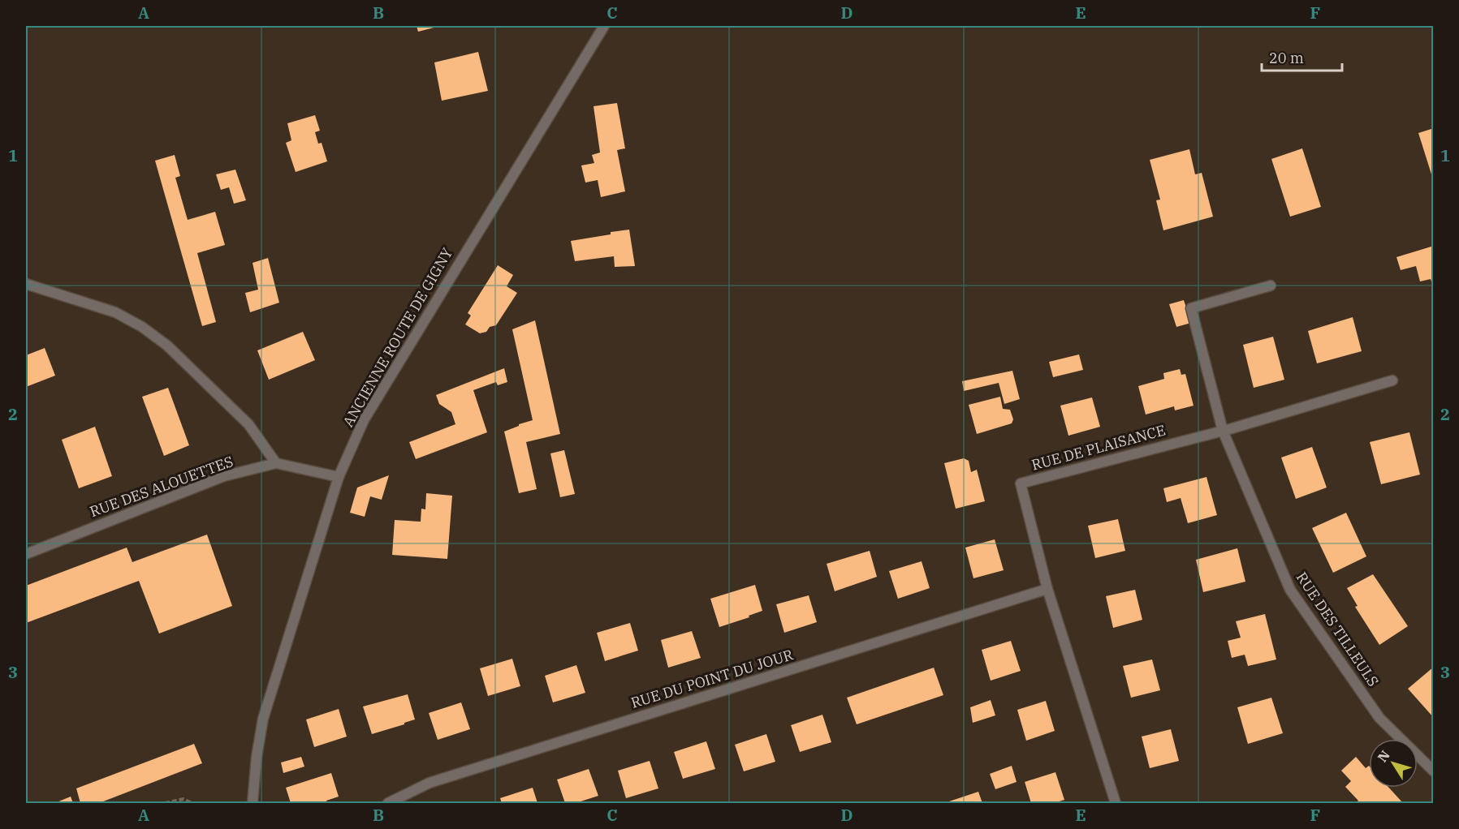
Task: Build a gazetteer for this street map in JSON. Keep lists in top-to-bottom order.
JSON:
{
  "streets": {
    "street": [
      "ANCIENNE ROUTE DE GIGNY",
      "RUE DE PLAISANCE",
      "RUE DES ALOUETTES",
      "RUE DES TILLEULS",
      "RUE DU POINT DU JOUR"
    ]
  },
  "crossings": [
    ["ANCIENNE ROUTE DE GIGNY", "RUE DES ALOUETTES"],
    ["RUE DE PLAISANCE", "RUE DES TILLEULS"],
    ["RUE DE PLAISANCE", "RUE DU POINT DU JOUR"]
  ],
  "scale_bar": "20 m",
  "north": "top left",
  "grid": {
    "columns": [
      "A",
      "B",
      "C",
      "D",
      "E",
      "F"
    ],
    "rows": ["1", "2", "3"]
  }
}
